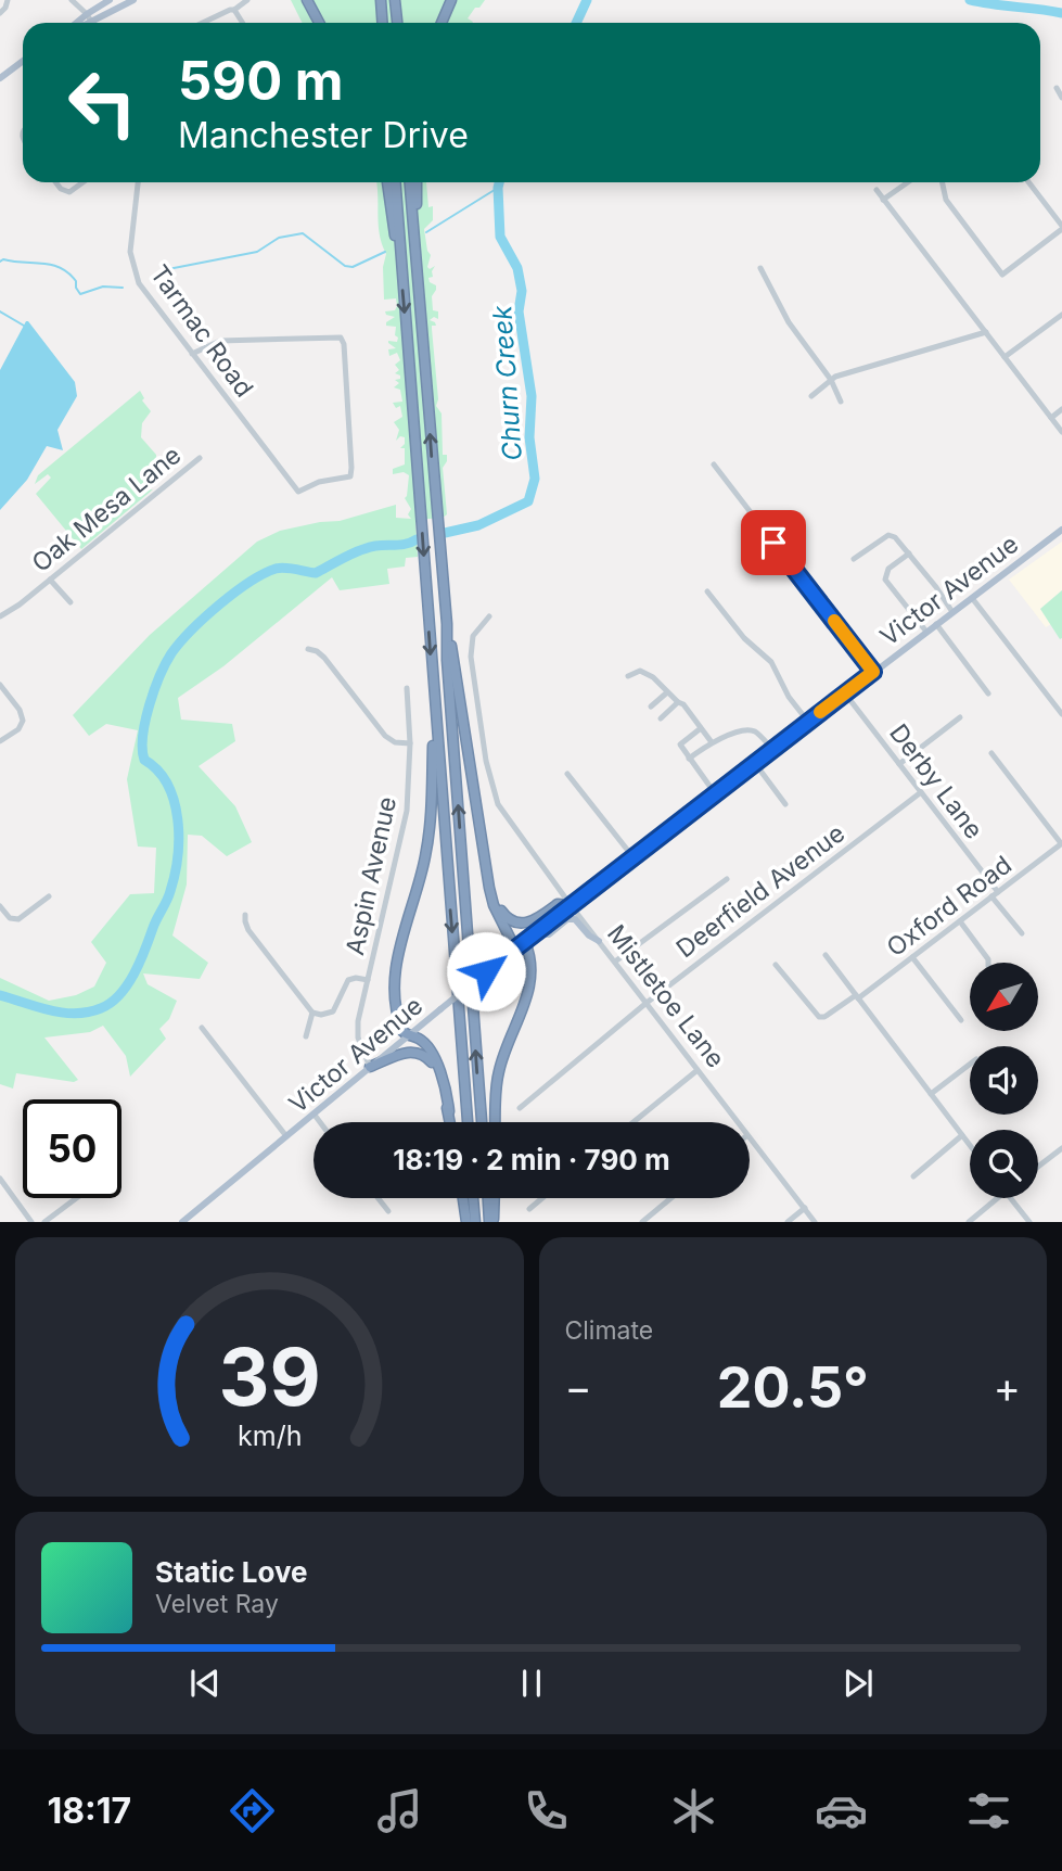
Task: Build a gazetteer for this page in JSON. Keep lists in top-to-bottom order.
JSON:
{
  "streets": {
    "main road": ["Victor Avenue"],
    "street": [
      "Tarmac Road",
      "Oak Mesa Lane",
      "Derby Lane",
      "Aspin Avenue",
      "Deerfield Avenue",
      "Oxford Road",
      "Mistletoe Lane"
    ]
  },
  "crossings": [
    ["Victor Avenue", "Derby Lane"],
    ["Victor Avenue", "Aspin Avenue"],
    ["Victor Avenue", "Mistletoe Lane"],
    ["Derby Lane", "Deerfield Avenue"],
    ["Derby Lane", "Oxford Road"],
    ["Deerfield Avenue", "Mistletoe Lane"]
  ],
  "water": ["Churn Creek"],
  "north": "bottom left",
  "page": {
    "turn": ["590 m", "Manchester Drive"],
    "limit": "50",
    "trip": "18:19 · 2 min · 790 m",
    "tile": "Climate",
    "heat": ["−", "20.5°", "+"],
    "song": ["Static Love", "Velvet Ray"],
    "tabs": "18:17",
    "gauge": ["39", "km/h"]
  }
}
